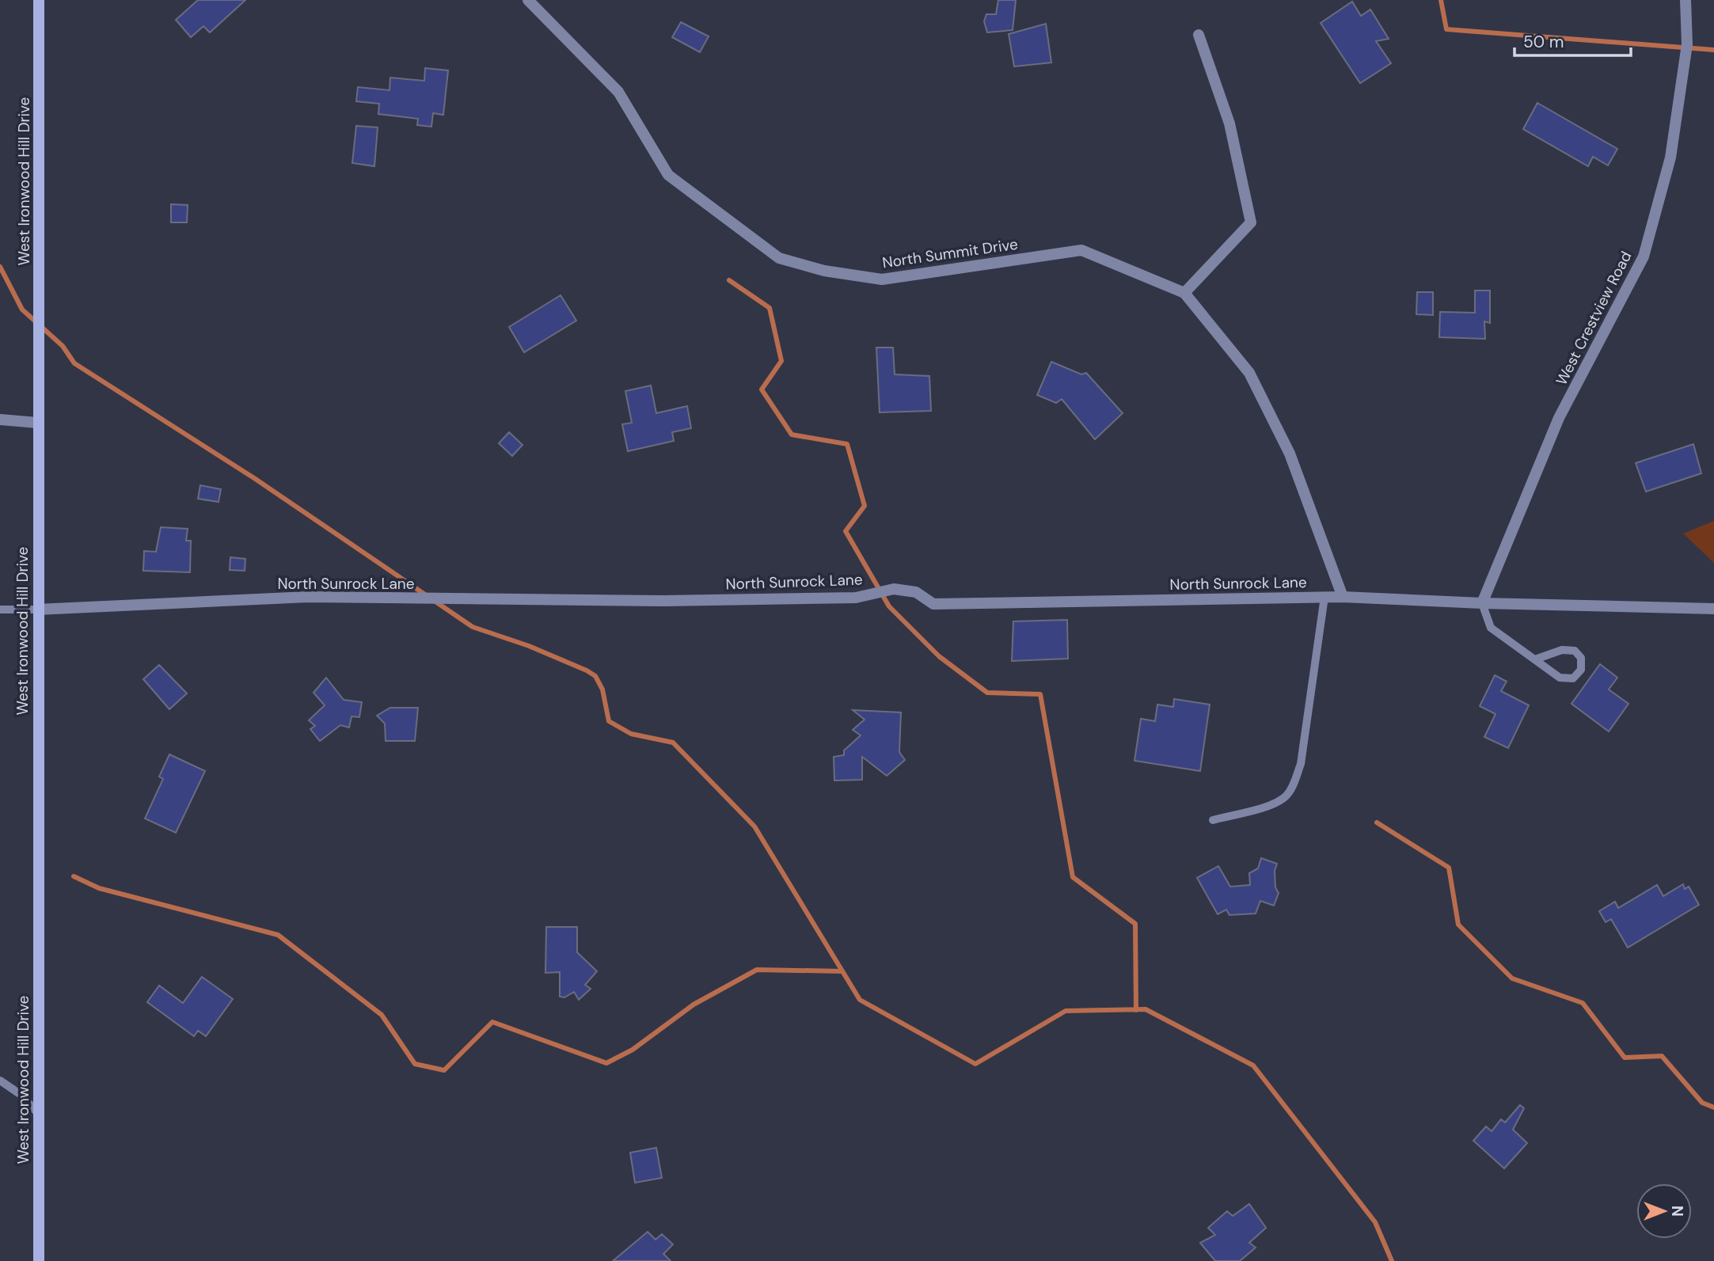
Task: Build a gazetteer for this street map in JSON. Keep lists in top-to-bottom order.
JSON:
{
  "streets": {
    "street": [
      "West Ironwood Hill Drive",
      "North Summit Drive",
      "West Crestview Road",
      "North Sunrock Lane"
    ]
  },
  "crossings": [
    ["West Ironwood Hill Drive", "North Sunrock Lane"],
    ["North Summit Drive", "North Sunrock Lane"],
    ["West Crestview Road", "North Sunrock Lane"]
  ],
  "scale_bar": "50 m",
  "north": "right"
}
